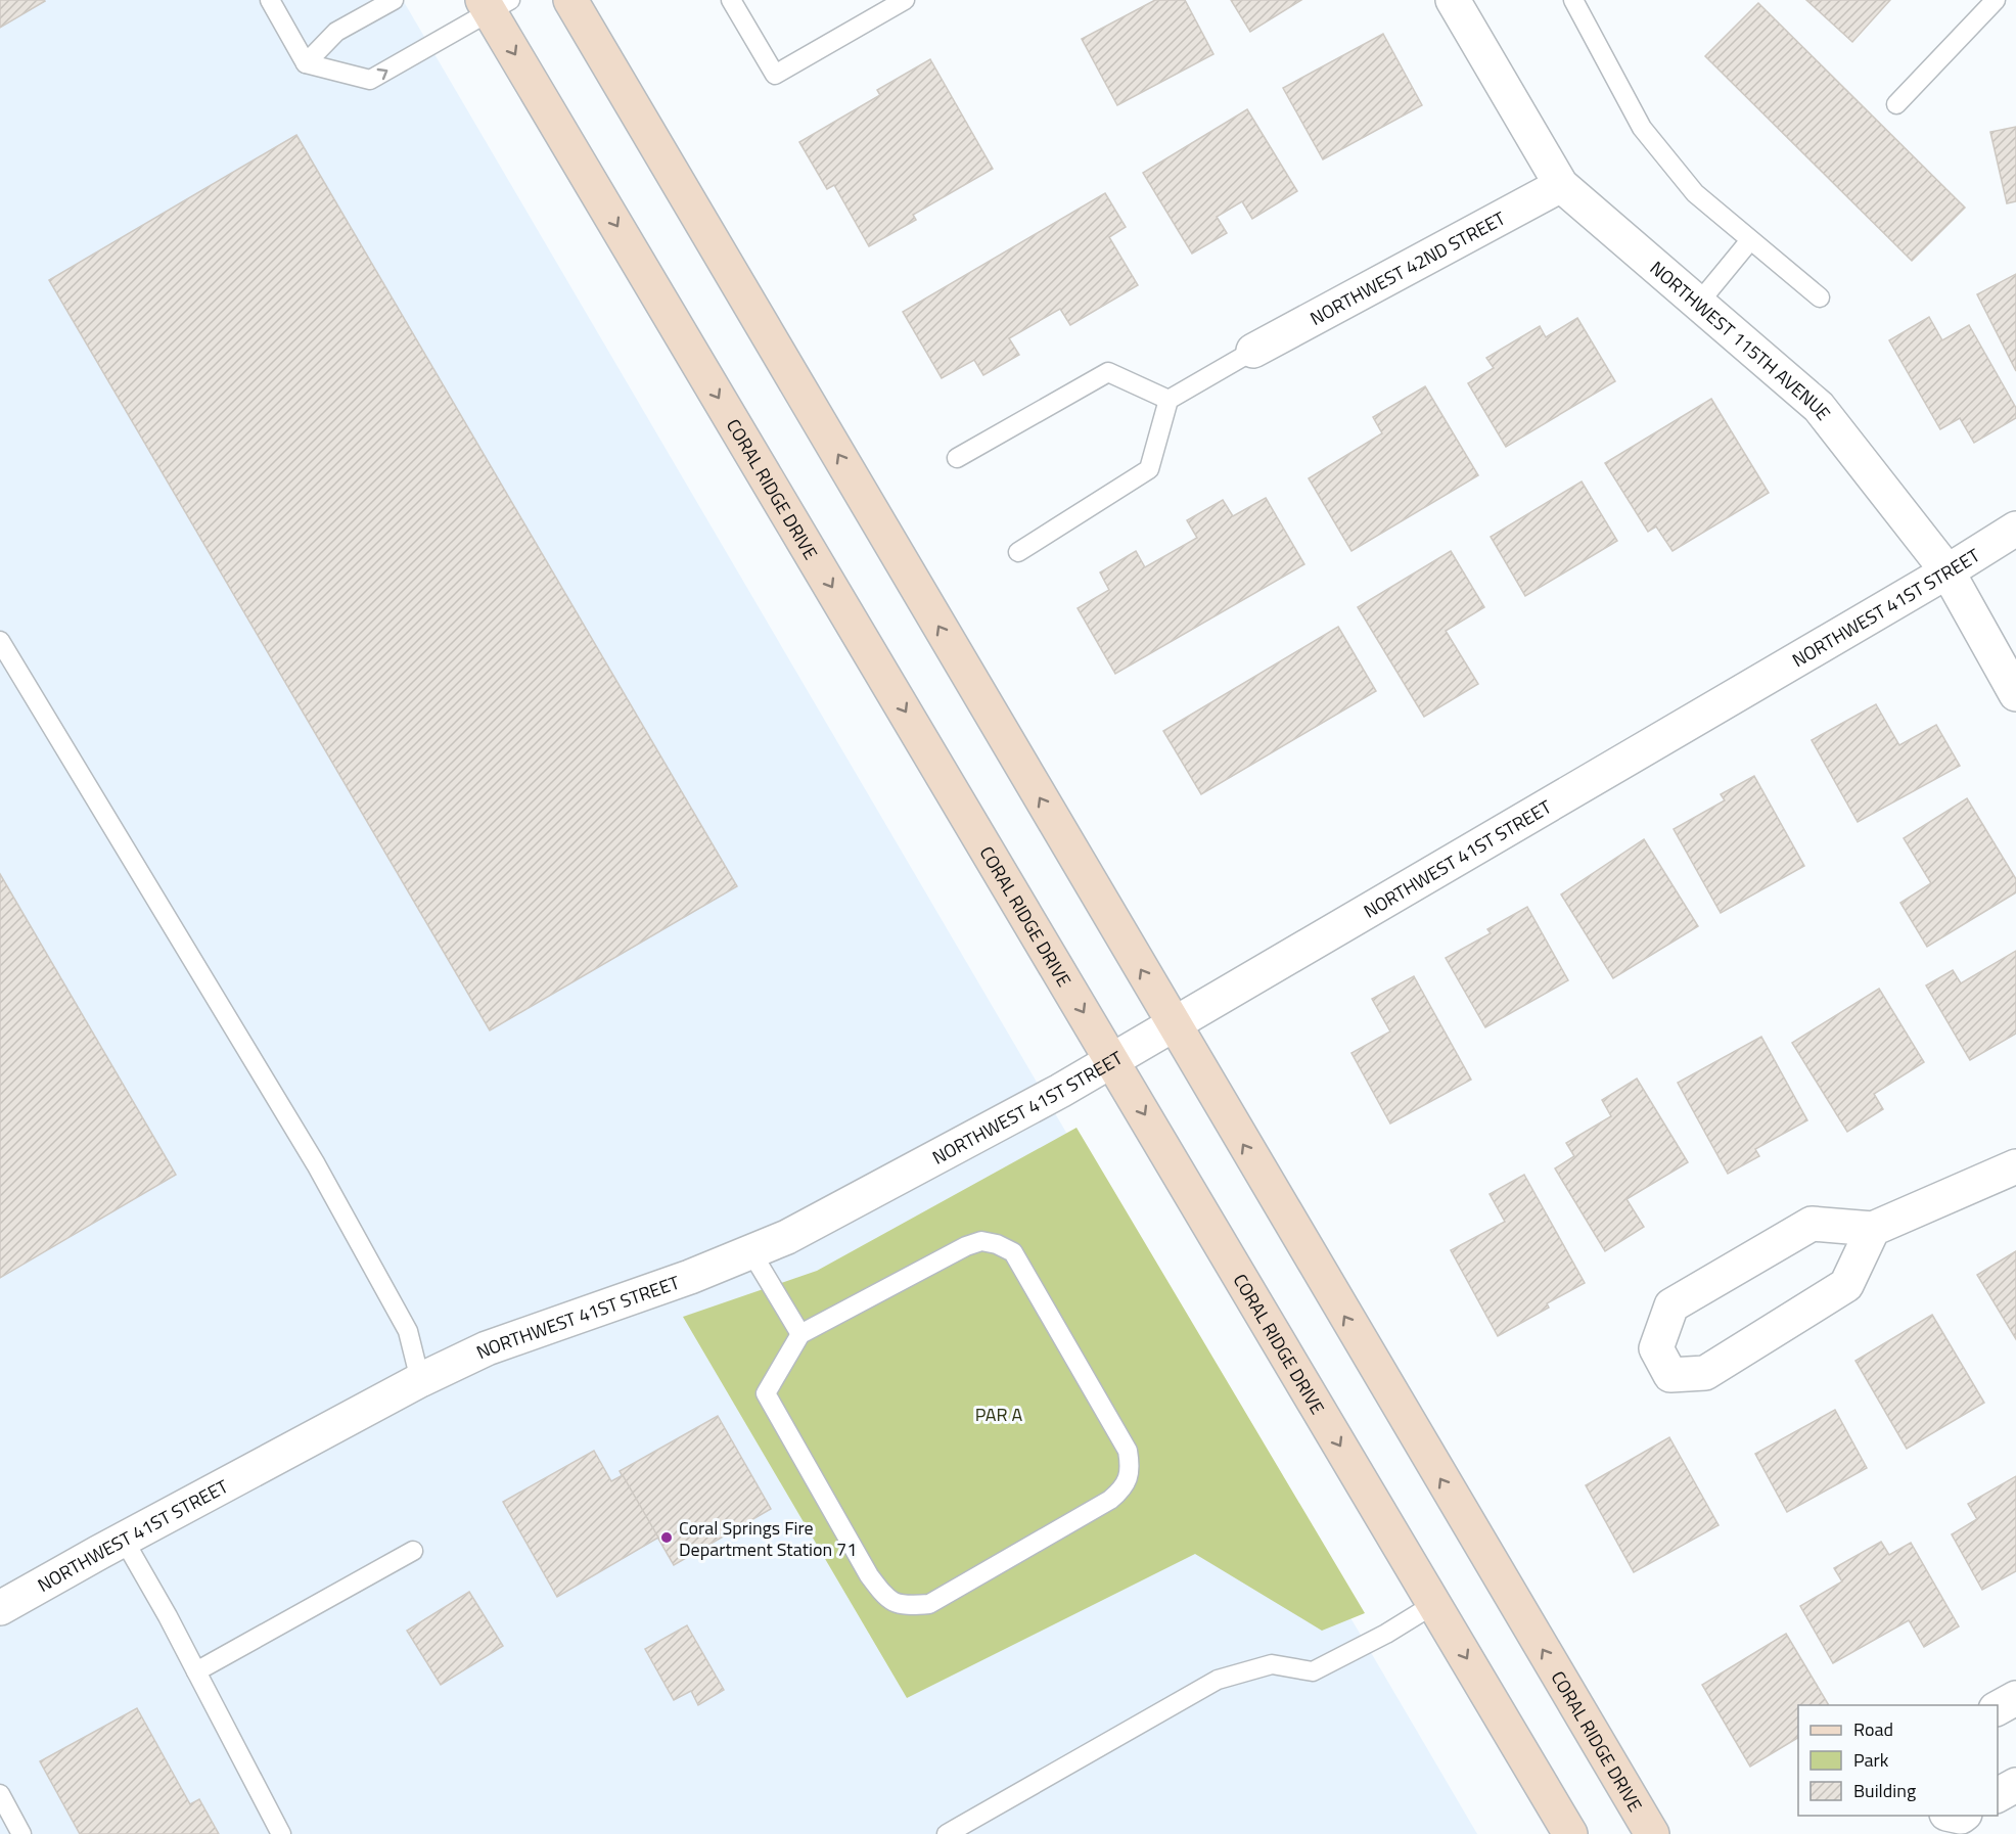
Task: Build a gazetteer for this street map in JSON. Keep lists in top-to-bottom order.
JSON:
{
  "streets": {
    "main road": ["CORAL RIDGE DRIVE"],
    "street": ["NORTHWEST 42ND STREET", "NORTHWEST 115TH AVENUE", "NORTHWEST 41ST STREET"]
  },
  "crossings": [
    ["NORTHWEST 42ND STREET", "NORTHWEST 115TH AVENUE"],
    ["NORTHWEST 115TH AVENUE", "NORTHWEST 41ST STREET"],
    ["CORAL RIDGE DRIVE", "NORTHWEST 41ST STREET"]
  ],
  "parks": ["PAR A"],
  "places": ["Coral Springs Fire Department Station 71"],
  "legend": ["Road", "Park", "Building"]
}
